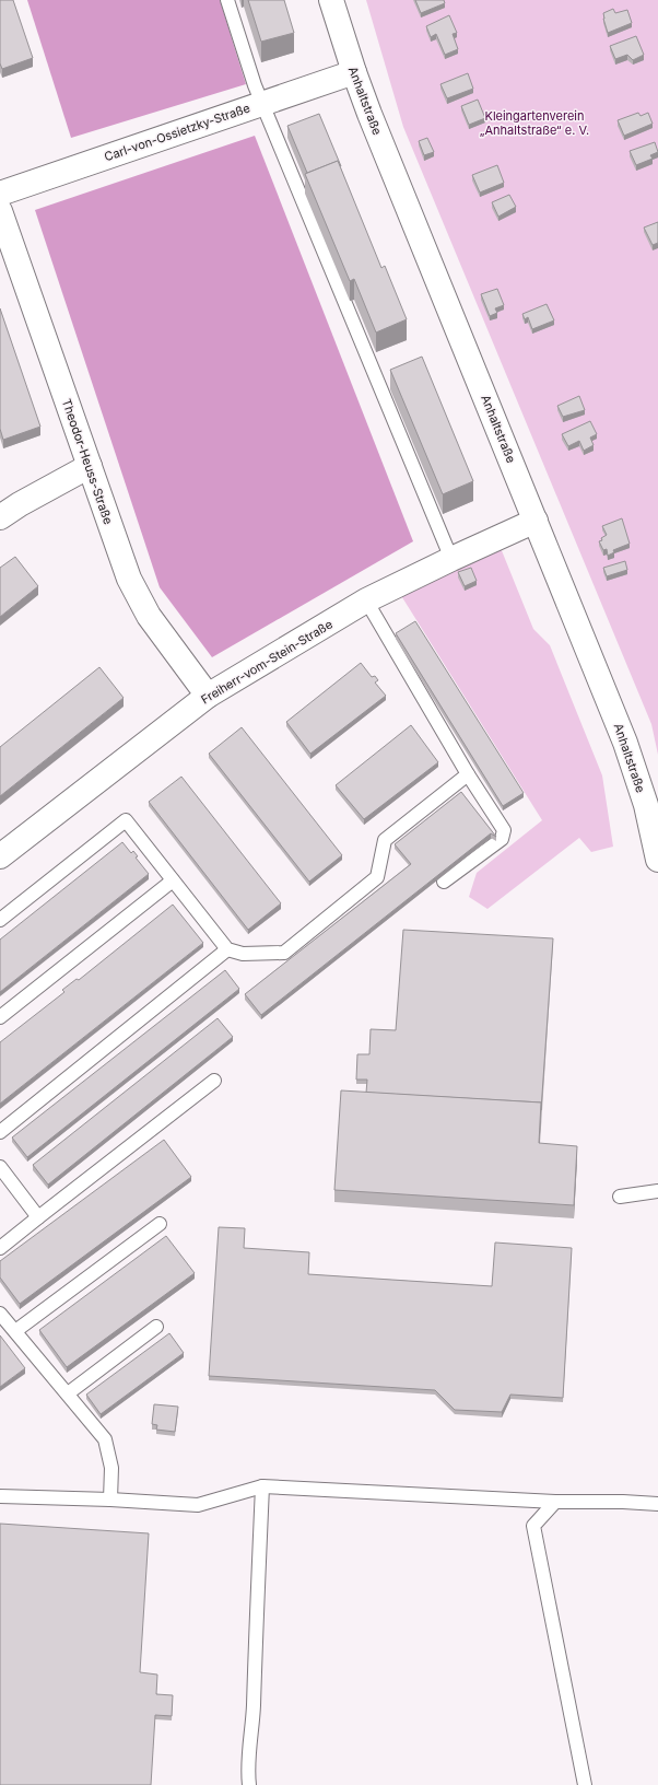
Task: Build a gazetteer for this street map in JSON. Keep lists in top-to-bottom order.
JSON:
{
  "streets": {
    "street": [
      "Anhaltstraße",
      "Carl-von-Ossietzky-Straße",
      "Theodor-Heuss-Straße",
      "Freiherr-vom-Stein-Straße"
    ]
  },
  "crossings": [
    ["Anhaltstraße", "Carl-von-Ossietzky-Straße"],
    ["Anhaltstraße", "Freiherr-vom-Stein-Straße"],
    ["Theodor-Heuss-Straße", "Freiherr-vom-Stein-Straße"]
  ],
  "parks": ["Kleingartenverein „Anhaltstraße“ e. V."]
}
